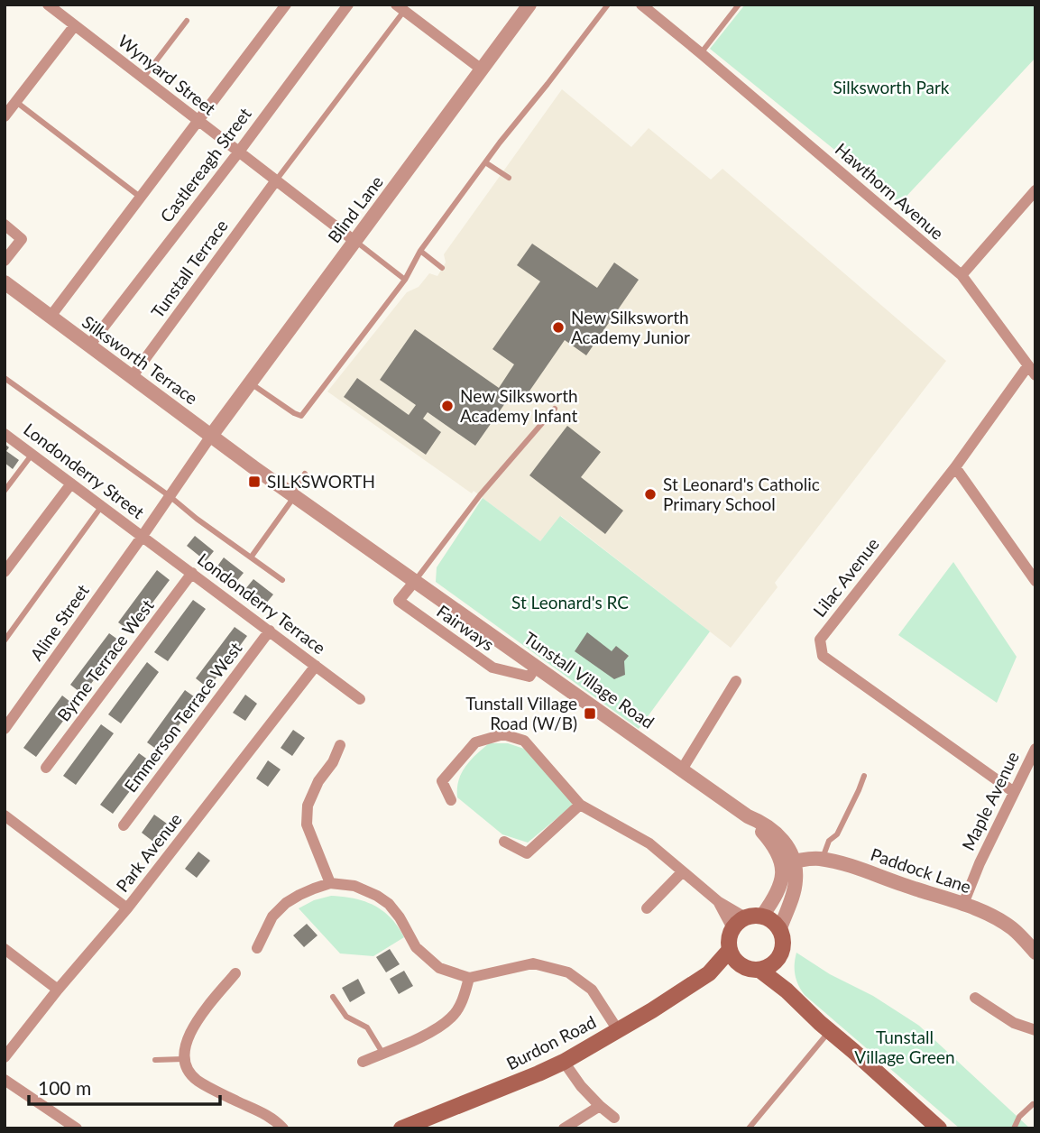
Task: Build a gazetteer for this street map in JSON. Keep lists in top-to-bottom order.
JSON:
{
  "streets": {
    "main road": ["Burdon Road"],
    "street": [
      "Wynyard Street",
      "Castlereagh Street",
      "Hawthorn Avenue",
      "Blind Lane",
      "Tunstall Terrace",
      "Silksworth Terrace",
      "Londonderry Street",
      "Lilac Avenue",
      "Londonderry Terrace",
      "Aline Street",
      "Fairways",
      "Byrne Terrace West",
      "Tunstall Village Road",
      "Emmerson Terrace West",
      "Maple Avenue",
      "Park Avenue",
      "Paddock Lane"
    ]
  },
  "crossings": [
    ["Wynyard Street", "Castlereagh Street"],
    ["Wynyard Street", "Blind Lane"],
    ["Wynyard Street", "Tunstall Terrace"],
    ["Castlereagh Street", "Silksworth Terrace"],
    ["Hawthorn Avenue", "Lilac Avenue"],
    ["Blind Lane", "Silksworth Terrace"],
    ["Blind Lane", "Aline Street"],
    ["Tunstall Terrace", "Silksworth Terrace"],
    ["Silksworth Terrace", "Aline Street"],
    ["Silksworth Terrace", "Tunstall Village Road"],
    ["Londonderry Street", "Londonderry Terrace"],
    ["Londonderry Street", "Aline Street"],
    ["Lilac Avenue", "Maple Avenue"],
    ["Londonderry Terrace", "Aline Street"],
    ["Londonderry Terrace", "Byrne Terrace West"],
    ["Londonderry Terrace", "Emmerson Terrace West"],
    ["Londonderry Terrace", "Park Avenue"],
    ["Fairways", "Tunstall Village Road"],
    ["Tunstall Village Road", "Paddock Lane"],
    ["Maple Avenue", "Paddock Lane"]
  ],
  "parks": ["Silksworth Park", "St Leonard's RC", "Tunstall Village Green"],
  "places": {
    "other": ["New Silksworth Academy Junior", "New Silksworth Academy Infant", "St Leonard's Catholic Primary School"],
    "transit": ["SILKSWORTH", "Tunstall Village Road (W/B)"]
  },
  "scale_bar": "100 m"
}
